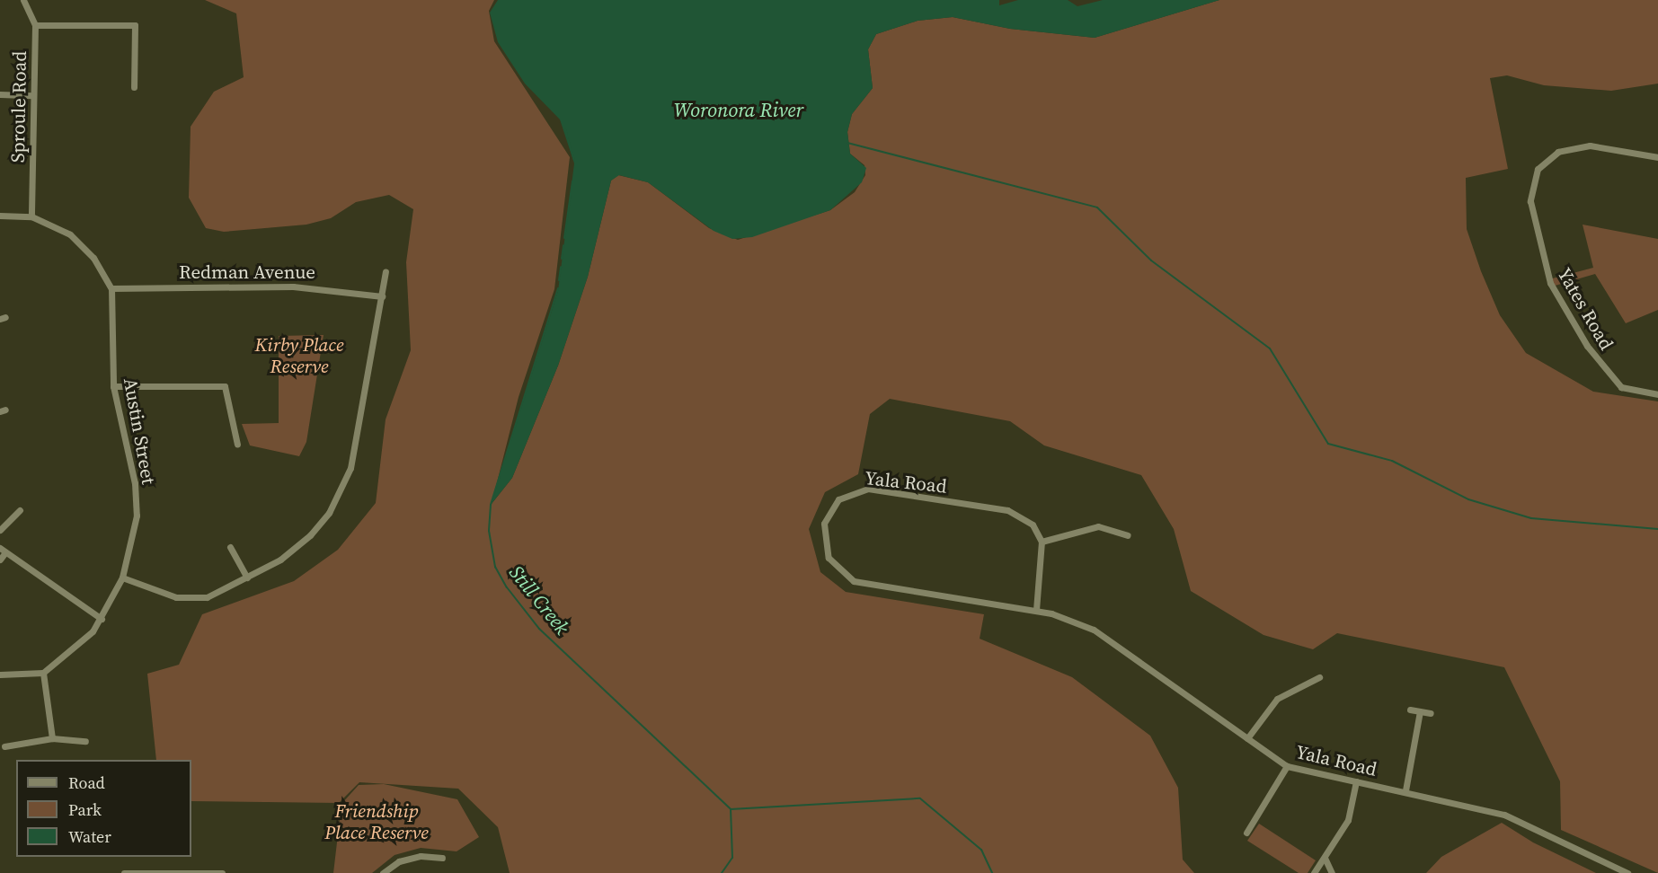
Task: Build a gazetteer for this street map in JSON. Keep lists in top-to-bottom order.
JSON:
{
  "streets": {
    "street": [
      "Sproule Road",
      "Redman Avenue",
      "Yates Road",
      "Austin Street",
      "Yala Road"
    ]
  },
  "crossings": [
    ["Sproule Road", "Austin Street"],
    ["Redman Avenue", "Austin Street"]
  ],
  "water": ["Woronora River", "Still Creek"],
  "parks": ["Kirby Place Reserve", "Friendship Place Reserve"],
  "legend": ["Road", "Park", "Water"]
}
